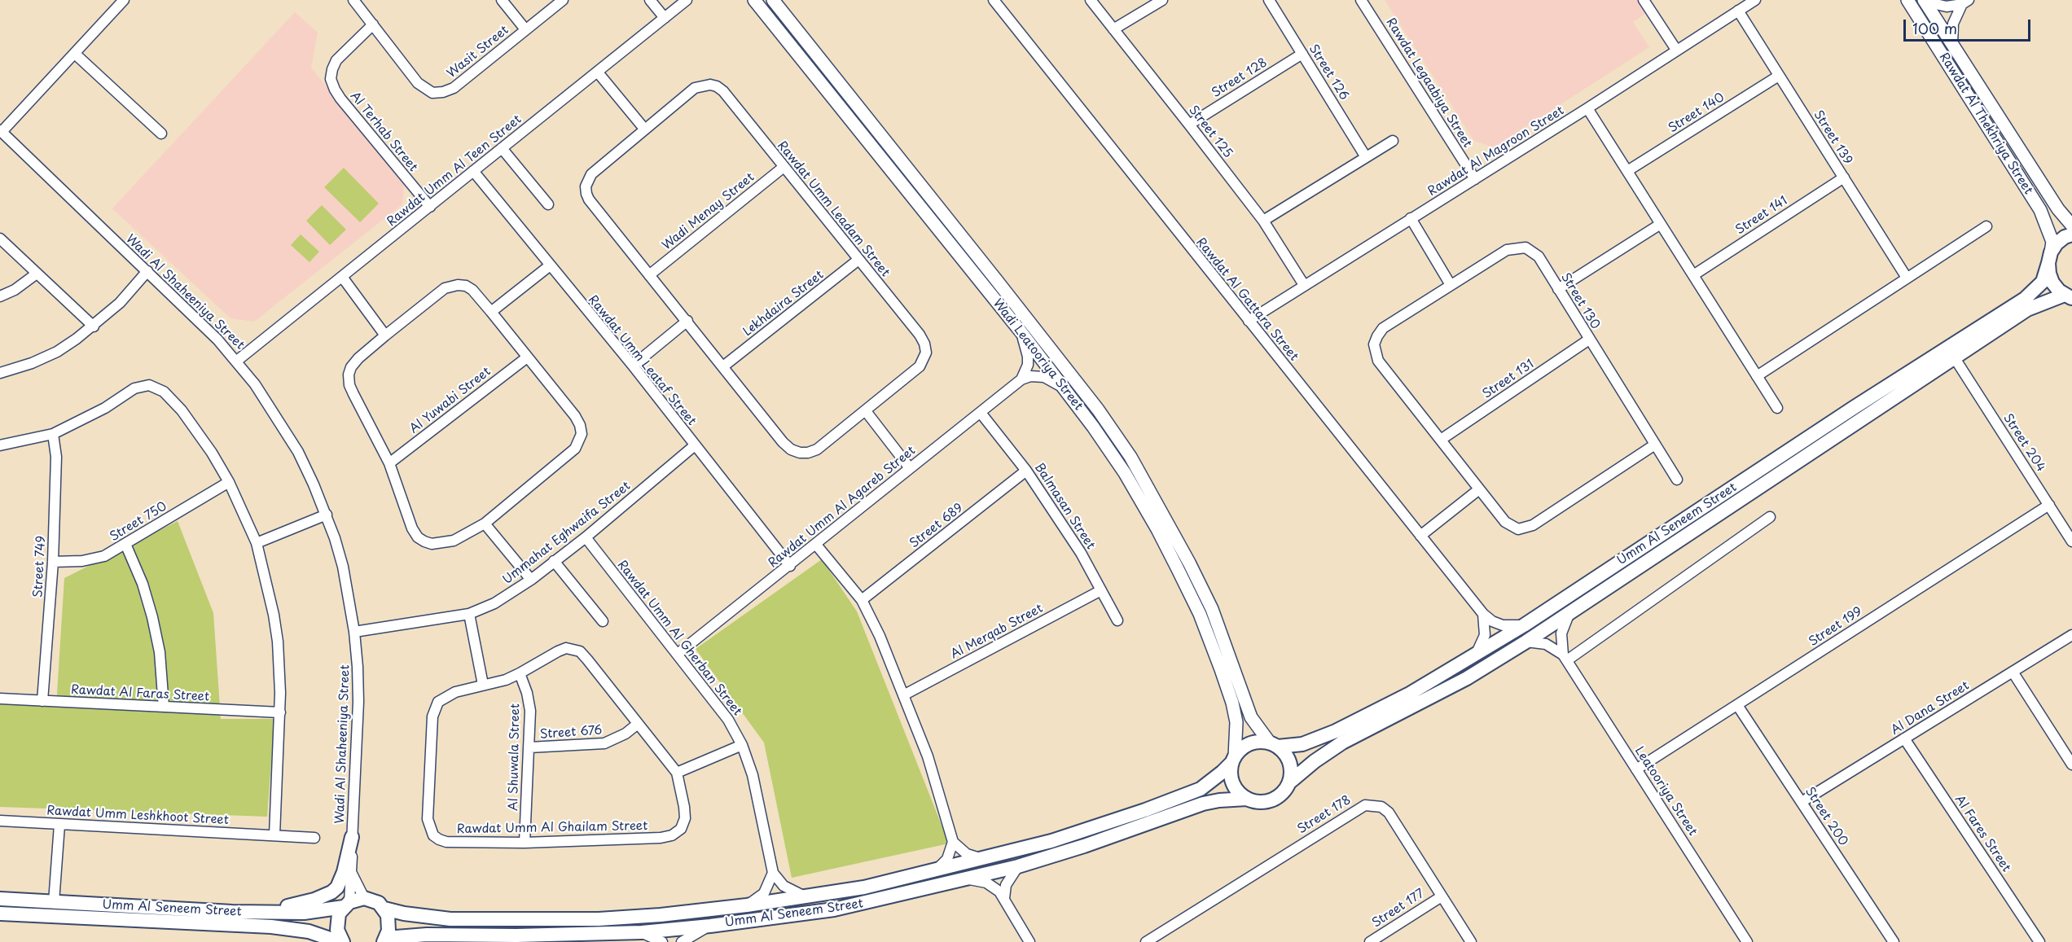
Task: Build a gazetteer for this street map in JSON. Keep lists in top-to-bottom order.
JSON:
{
  "streets": {
    "main road": ["Umm Al Seneem Street"],
    "street": [
      "Wasit Street",
      "Street 126",
      "Street 128",
      "Rawdat Legaabiya Street",
      "Street 140",
      "Rawdat Al Thekhriya Street",
      "Al Terhab Street",
      "Street 125",
      "Street 139",
      "Rawdat Al Magroon Street",
      "Rawdat Umm Al Teen Street",
      "Rawdat Umm Leadam Street",
      "Wadi Menay Street",
      "Street 141",
      "Wadi Al Shaheeniya Street",
      "Rawdat Al Gattara Street",
      "Street 130",
      "Lekhdaira Street",
      "Wadi Leatooriya Street",
      "Rawdat Umm Leataf Street",
      "Street 131",
      "Al Yuwabi Street",
      "Street 204",
      "Balmasan Street",
      "Rawdat Umm Al Agareb Street",
      "Street 750",
      "Street 689",
      "Ummahat Eghwaifa Street",
      "Street 749",
      "Street 199",
      "Al Merqab Street",
      "Rawdat Umm Al Gherban Street",
      "Rawdat Al Faras Street",
      "Al Dana Street",
      "Street 676",
      "Al Shuwala Street",
      "Leatooriya Street",
      "Street 178",
      "Rawdat Umm Leshkhoot Street",
      "Street 200",
      "Rawdat Umm Al Ghailam Street",
      "Al Fares Street",
      "Street 177"
    ]
  },
  "crossings": [
    ["Wasit Street", "Al Terhab Street"],
    ["Street 126", "Street 128"],
    ["Street 128", "Street 125"],
    ["Rawdat Legaabiya Street", "Rawdat Al Magroon Street"],
    ["Street 140", "Street 139"],
    ["Rawdat Al Thekhriya Street", "Umm Al Seneem Street"],
    ["Al Terhab Street", "Rawdat Umm Al Teen Street"],
    ["Street 125", "Rawdat Al Magroon Street"],
    ["Street 139", "Rawdat Al Magroon Street"],
    ["Street 139", "Street 141"],
    ["Rawdat Al Magroon Street", "Rawdat Al Gattara Street"],
    ["Rawdat Umm Al Teen Street", "Wadi Al Shaheeniya Street"],
    ["Rawdat Umm Al Teen Street", "Rawdat Umm Leataf Street"],
    ["Rawdat Umm Leadam Street", "Wadi Menay Street"],
    ["Rawdat Umm Leadam Street", "Lekhdaira Street"],
    ["Wadi Al Shaheeniya Street", "Umm Al Seneem Street"],
    ["Wadi Al Shaheeniya Street", "Ummahat Eghwaifa Street"],
    ["Rawdat Al Gattara Street", "Umm Al Seneem Street"],
    ["Street 130", "Street 131"],
    ["Wadi Leatooriya Street", "Umm Al Seneem Street"],
    ["Rawdat Umm Leataf Street", "Rawdat Umm Al Agareb Street"],
    ["Rawdat Umm Leataf Street", "Ummahat Eghwaifa Street"],
    ["Street 204", "Umm Al Seneem Street"],
    ["Street 204", "Street 199"],
    ["Balmasan Street", "Rawdat Umm Al Agareb Street"],
    ["Balmasan Street", "Street 689"],
    ["Balmasan Street", "Al Merqab Street"],
    ["Rawdat Umm Al Agareb Street", "Rawdat Umm Al Gherban Street"],
    ["Street 750", "Street 749"],
    ["Ummahat Eghwaifa Street", "Rawdat Umm Al Gherban Street"],
    ["Street 749", "Rawdat Al Faras Street"],
    ["Street 199", "Leatooriya Street"],
    ["Street 199", "Street 200"],
    ["Al Dana Street", "Street 200"],
    ["Al Dana Street", "Al Fares Street"],
    ["Street 676", "Al Shuwala Street"],
    ["Street 676", "Rawdat Umm Al Ghailam Street"],
    ["Al Shuwala Street", "Rawdat Umm Al Ghailam Street"],
    ["Street 178", "Street 177"]
  ],
  "scale_bar": "100 m"
}
